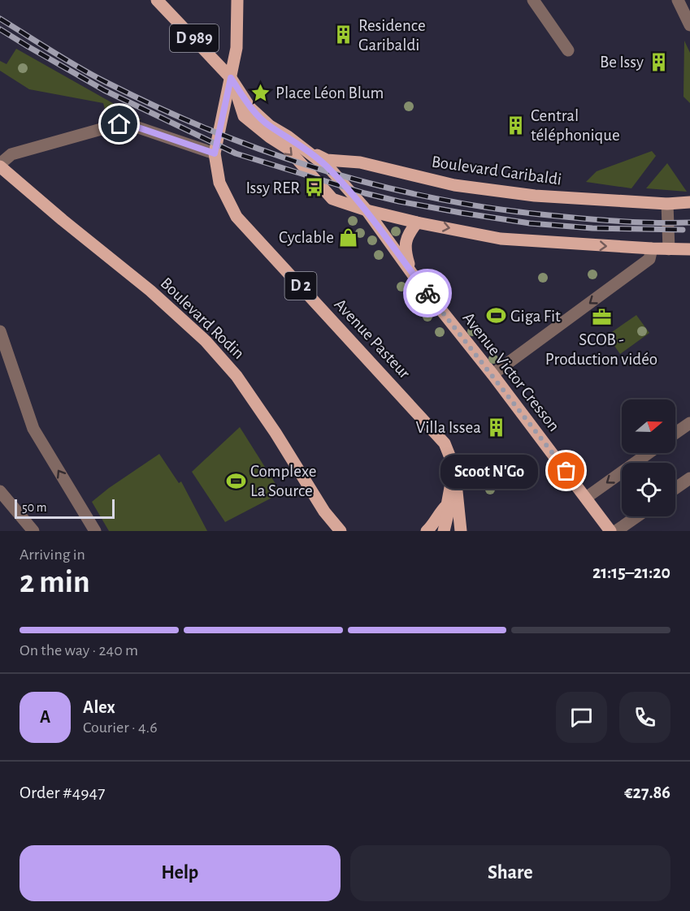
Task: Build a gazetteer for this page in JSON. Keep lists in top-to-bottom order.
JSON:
{
  "streets": {
    "main road": [
      "D 989",
      "Boulevard Garibaldi",
      "D 2",
      "Boulevard Rodin",
      "Avenue Pasteur",
      "Avenue Victor Cresson"
    ]
  },
  "crossings": [
    ["D 989", "Boulevard Garibaldi"],
    ["D 989", "D 2"],
    ["D 989", "Avenue Pasteur"],
    ["D 989", "Avenue Victor Cresson"],
    ["D 2", "Avenue Pasteur"]
  ],
  "places": {
    "building": [
      "Residence Garibaldi",
      "Be Issy",
      "Central téléphonique",
      "Villa Issea"
    ],
    "place": ["Place Léon Blum"],
    "bus stop": ["Issy RER"],
    "shop": ["Cyclable"],
    "sports": ["Giga Fit", "Complexe La Source"],
    "office": ["SCOB - Production vidéo"],
    "other": ["Scoot N'Go"]
  },
  "scale_bar": "50 m",
  "north": "right",
  "page": {
    "bubble": "Scoot N'Go",
    "scale": "50 m",
    "heading": ["2 min", "Arriving in", "21:15–21:20"],
    "panel": [
      "Alex",
      "Courier · 4.6",
      "Order #4947",
      "€27.86"
    ],
    "bar": "On the way · 240 m",
    "round": "A",
    "buttons": ["Help", "Share"]
  }
}
